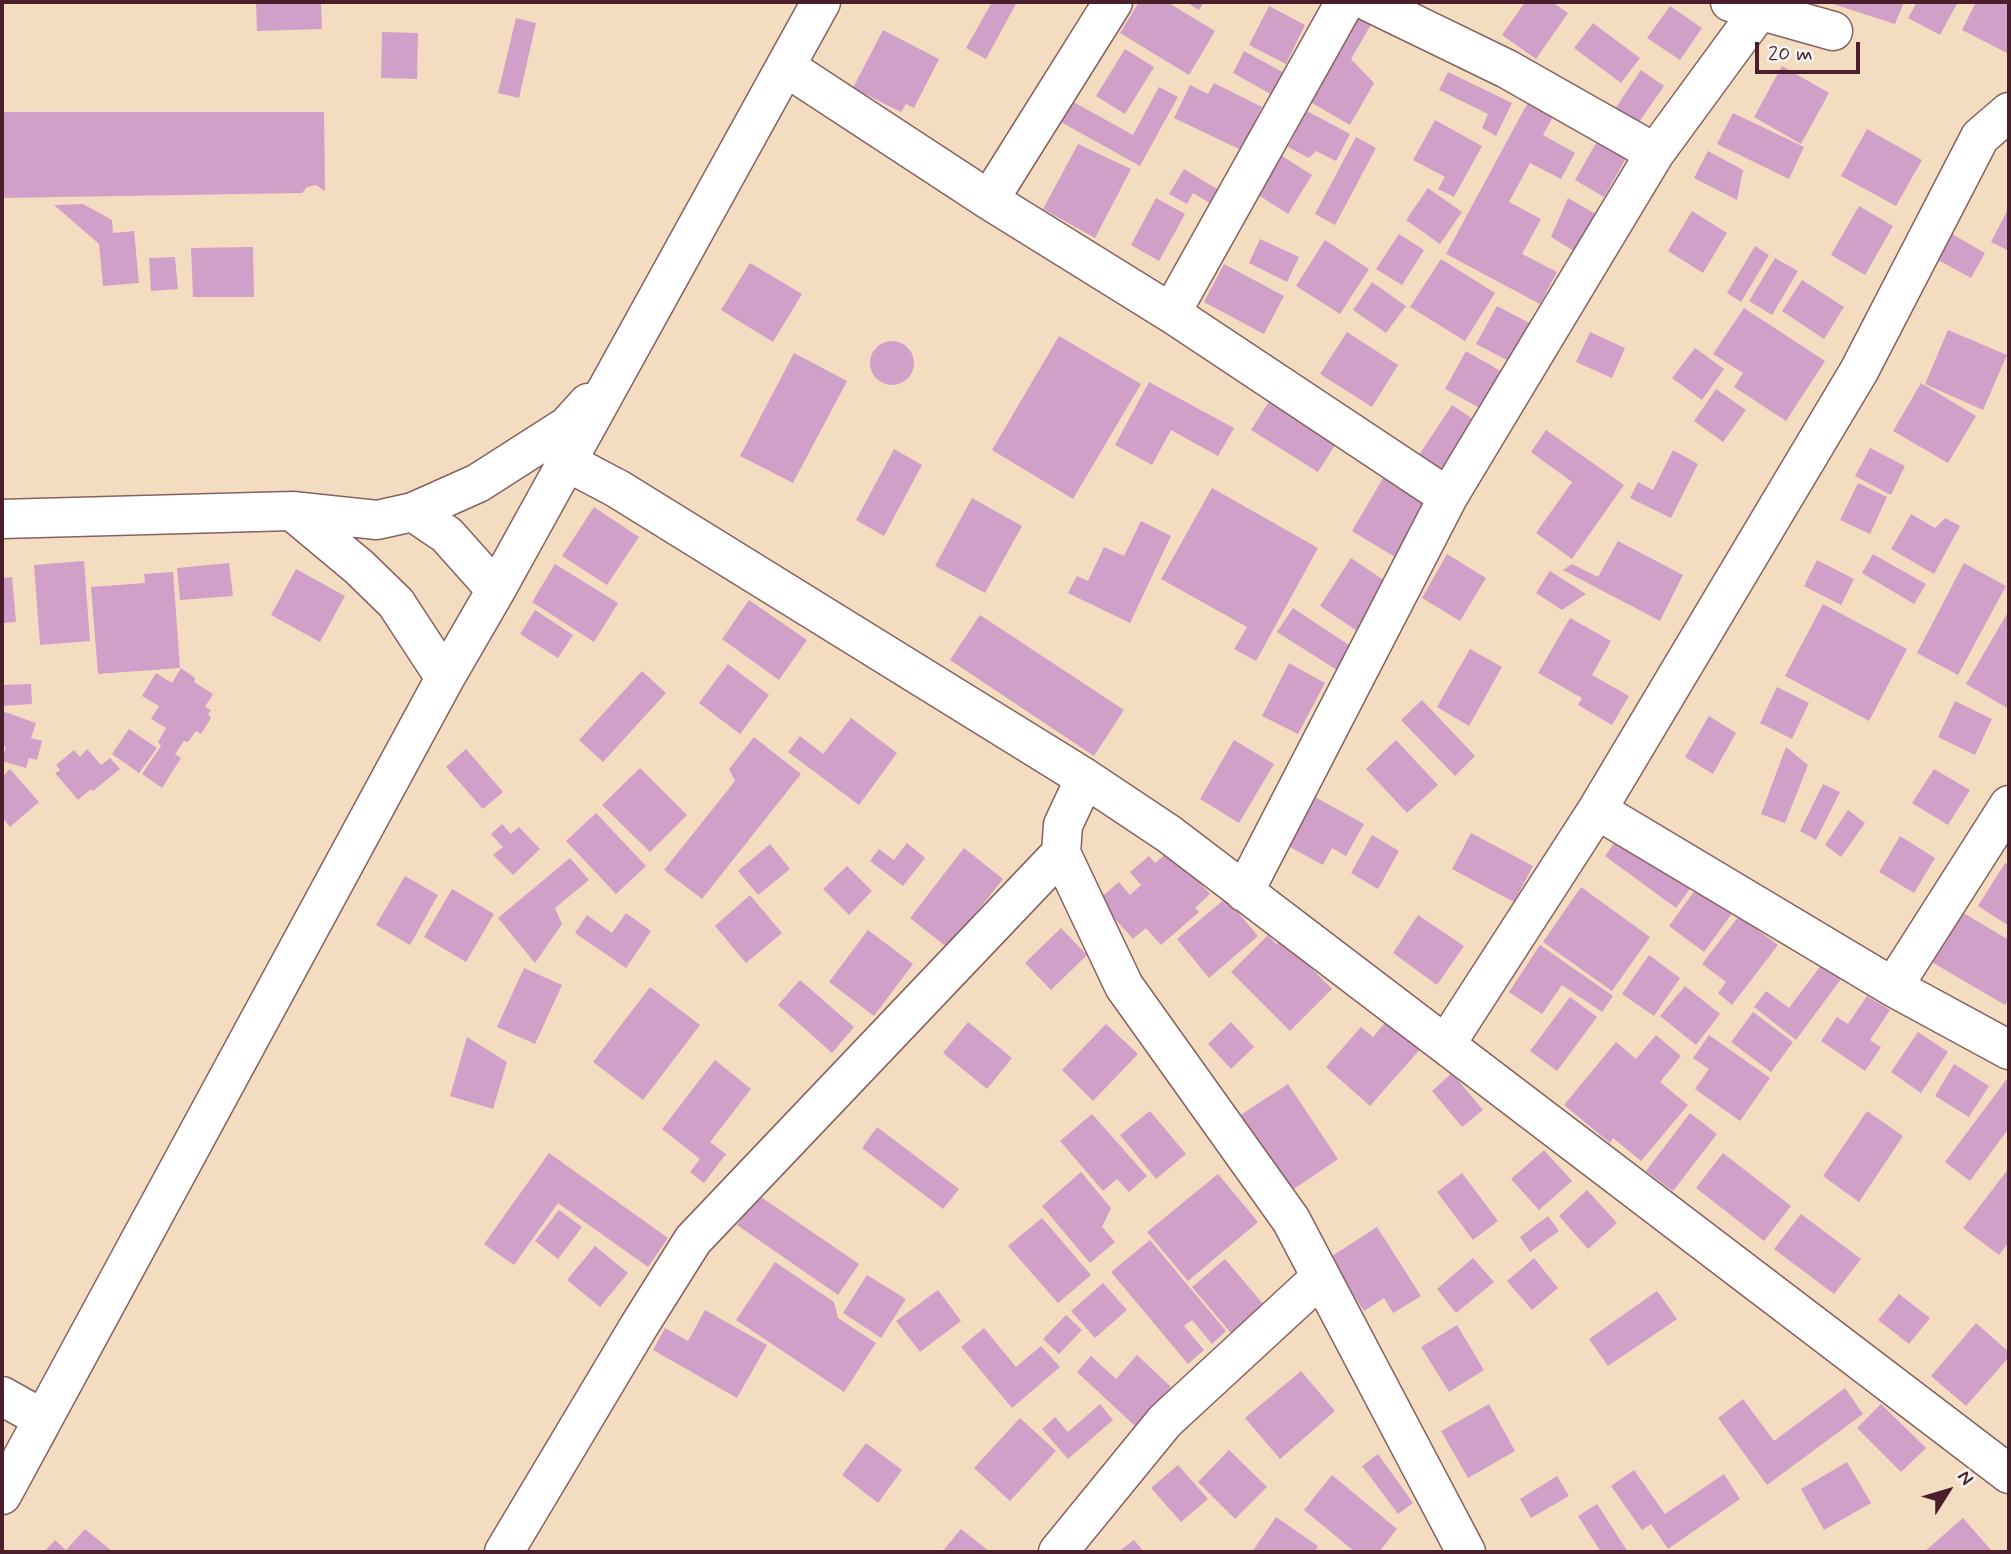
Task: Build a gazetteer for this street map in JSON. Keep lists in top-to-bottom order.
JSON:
{
  "scale_bar": "20 m",
  "north": "top right"
}
